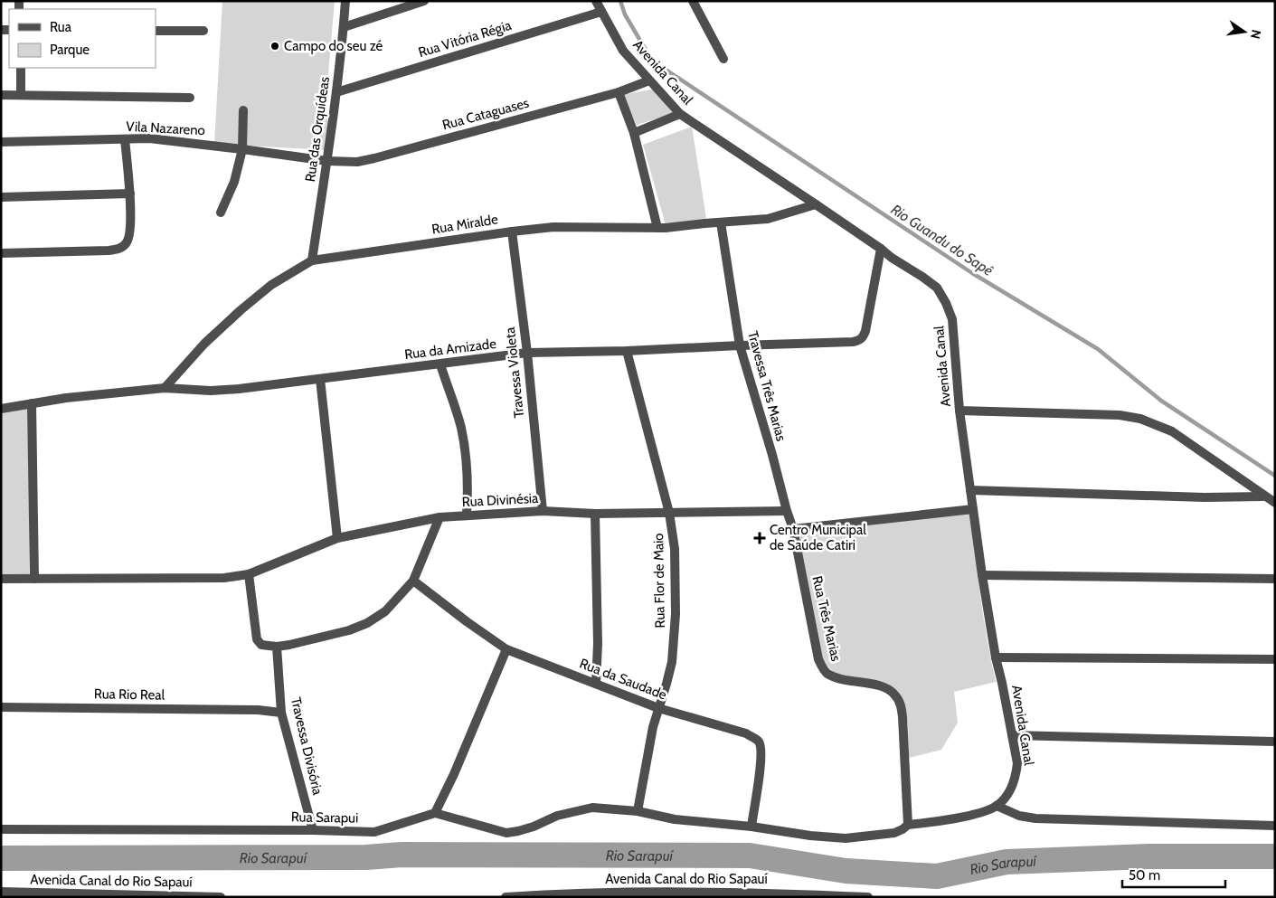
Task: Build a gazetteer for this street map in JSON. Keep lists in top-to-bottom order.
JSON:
{
  "streets": {
    "street": [
      "Rua Vitória Régia",
      "Avenida Canal",
      "Rua Cataguases",
      "Vila Nazareno",
      "Rua das Orquídeas",
      "Rua Miralde",
      "Rua da Amizade",
      "Travessa Violeta",
      "Travessa Três Marias",
      "Rua Divinésia",
      "Rua Flor de Maio",
      "Rua Três Marias",
      "Rua da Saudade",
      "Rua Rio Real",
      "Travessa Divisória",
      "Rua Sarapui",
      "Avenida Canal do Rio Sapauí"
    ]
  },
  "crossings": [
    ["Rua Vitória Régia", "Avenida Canal"],
    ["Rua Vitória Régia", "Rua das Orquídeas"],
    ["Avenida Canal", "Rua Cataguases"],
    ["Avenida Canal", "Rua Miralde"],
    ["Avenida Canal", "Rua da Amizade"],
    ["Rua Cataguases", "Vila Nazareno"],
    ["Rua Cataguases", "Rua das Orquídeas"],
    ["Vila Nazareno", "Rua das Orquídeas"],
    ["Rua das Orquídeas", "Rua Miralde"],
    ["Rua Miralde", "Rua da Amizade"],
    ["Rua Miralde", "Travessa Violeta"],
    ["Rua Miralde", "Travessa Três Marias"],
    ["Rua da Amizade", "Travessa Violeta"],
    ["Rua da Amizade", "Travessa Três Marias"],
    ["Rua da Amizade", "Rua Flor de Maio"],
    ["Travessa Violeta", "Rua Divinésia"],
    ["Travessa Três Marias", "Rua Divinésia"],
    ["Travessa Três Marias", "Rua Três Marias"],
    ["Rua Divinésia", "Rua Flor de Maio"],
    ["Rua Flor de Maio", "Rua da Saudade"],
    ["Rua Rio Real", "Travessa Divisória"],
    ["Travessa Divisória", "Rua Sarapui"]
  ],
  "water": ["Rio Guandu do Sapê", "Rio Sarapuí"],
  "places": {
    "other": ["Campo do seu zé"],
    "health": ["Centro Municipal de Saúde Catiri"]
  },
  "legend": ["Rua", "Parque"],
  "scale_bar": "50 m",
  "north": "right"
}
